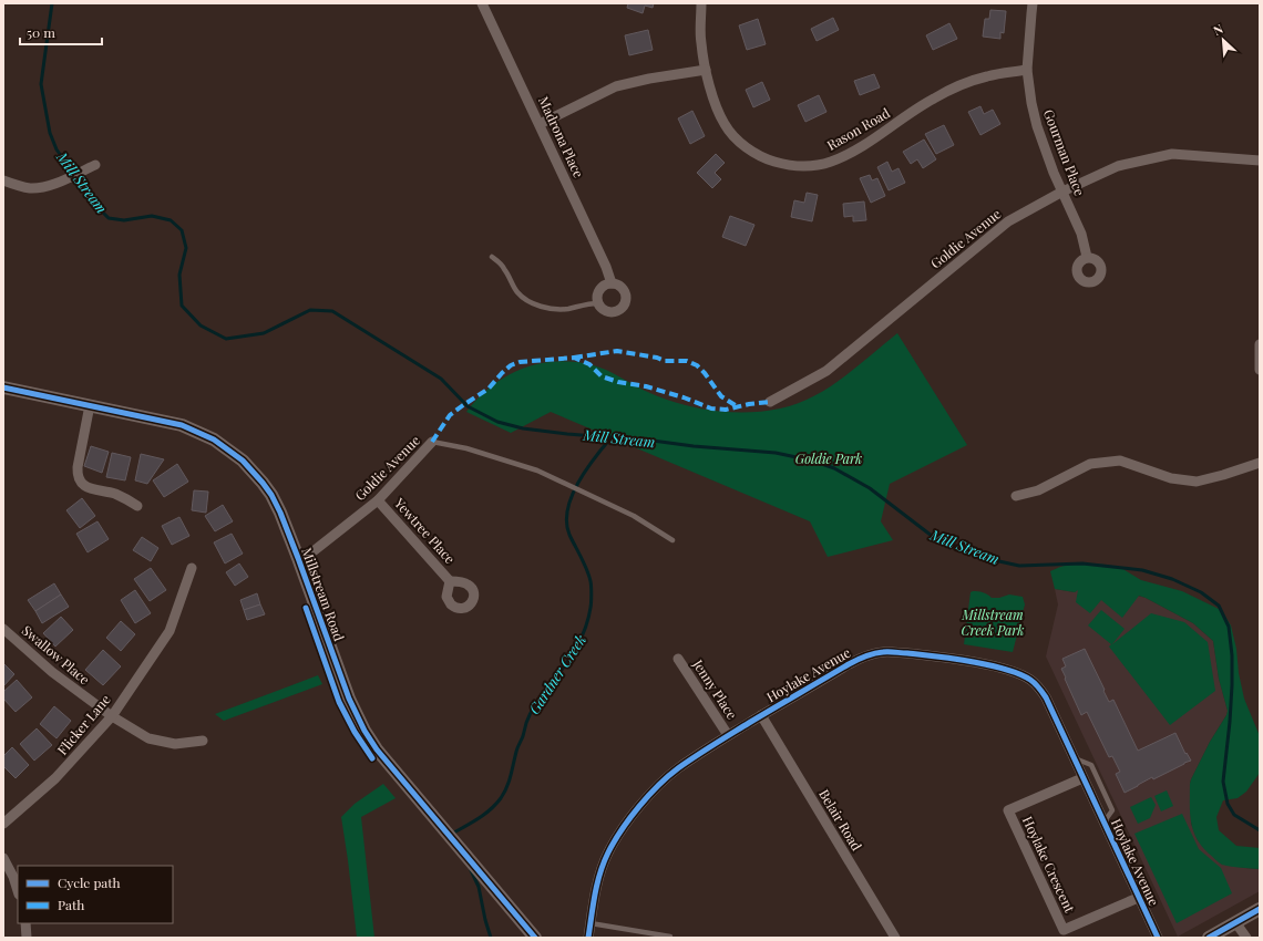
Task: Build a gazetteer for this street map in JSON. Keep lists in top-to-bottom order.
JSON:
{
  "streets": {
    "main road": ["Millstream Road"],
    "street": [
      "Rason Road",
      "Madrona Place",
      "Gourman Place",
      "Goldie Avenue",
      "Yewtree Place",
      "Swallow Place",
      "Hoylake Avenue",
      "Jenny Place",
      "Flicker Lane",
      "Belair Road",
      "Hoylake Crescent"
    ]
  },
  "crossings": [
    ["Rason Road", "Gourman Place"],
    ["Gourman Place", "Goldie Avenue"],
    ["Goldie Avenue", "Yewtree Place"],
    ["Goldie Avenue", "Millstream Road"],
    ["Swallow Place", "Flicker Lane"],
    ["Hoylake Avenue", "Jenny Place"],
    ["Hoylake Avenue", "Belair Road"],
    ["Hoylake Avenue", "Hoylake Crescent"]
  ],
  "water": ["Mill Stream", "Gardner Creek"],
  "parks": ["Goldie Park", "Millstream Creek Park"],
  "legend": ["Cycle path", "Path"],
  "scale_bar": "50 m",
  "north": "top left"
}
